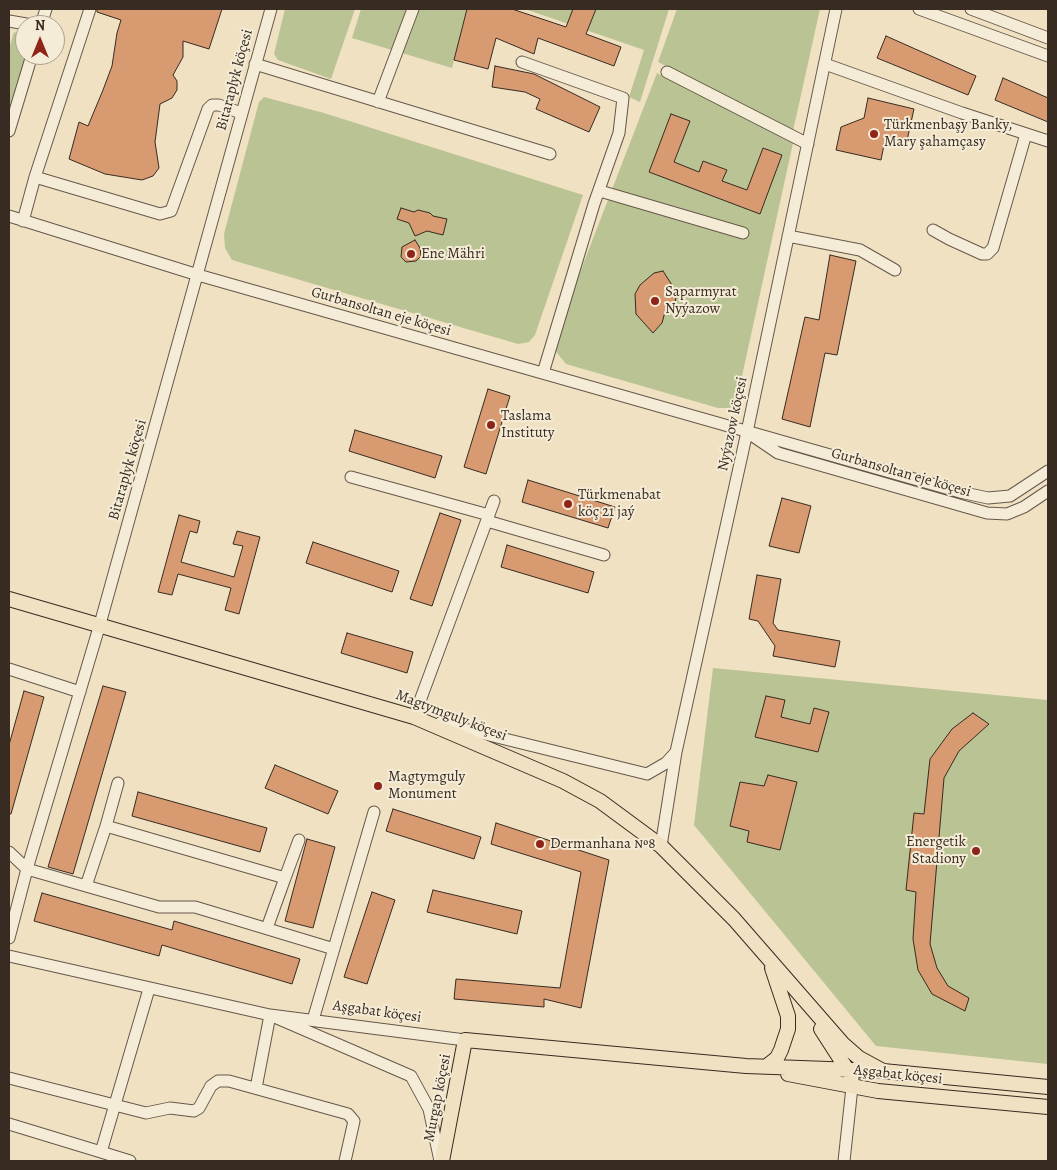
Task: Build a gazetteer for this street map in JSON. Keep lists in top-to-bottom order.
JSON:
{
  "streets": {
    "main road": ["Magtymguly köçesi", "Aşgabat köçesi", "Murgap köçesi"],
    "street": ["Bitaraplyk köçesi", "Gurbansoltan eje köçesi", "Nyýazow köçesi"]
  },
  "crossings": [
    ["Bitaraplyk köçesi", "Gurbansoltan eje köçesi"],
    ["Bitaraplyk köçesi", "Magtymguly köçesi"],
    ["Gurbansoltan eje köçesi", "Nyýazow köçesi"],
    ["Nyýazow köçesi", "Magtymguly köçesi"],
    ["Magtymguly köçesi", "Aşgabat köçesi"],
    ["Aşgabat köçesi", "Murgap köçesi"]
  ],
  "places": [
    "Türkmenbaşy Banky, Mary şahamçasy",
    "Ene Mähri",
    "Saparmyrat Nyýazow",
    "Taslama Instituty",
    "Türkmenabat köç 21 jaý",
    "Magtymguly Monument",
    "Dermanhana №8",
    "Energetik Stadiony"
  ],
  "north": "top"
}
